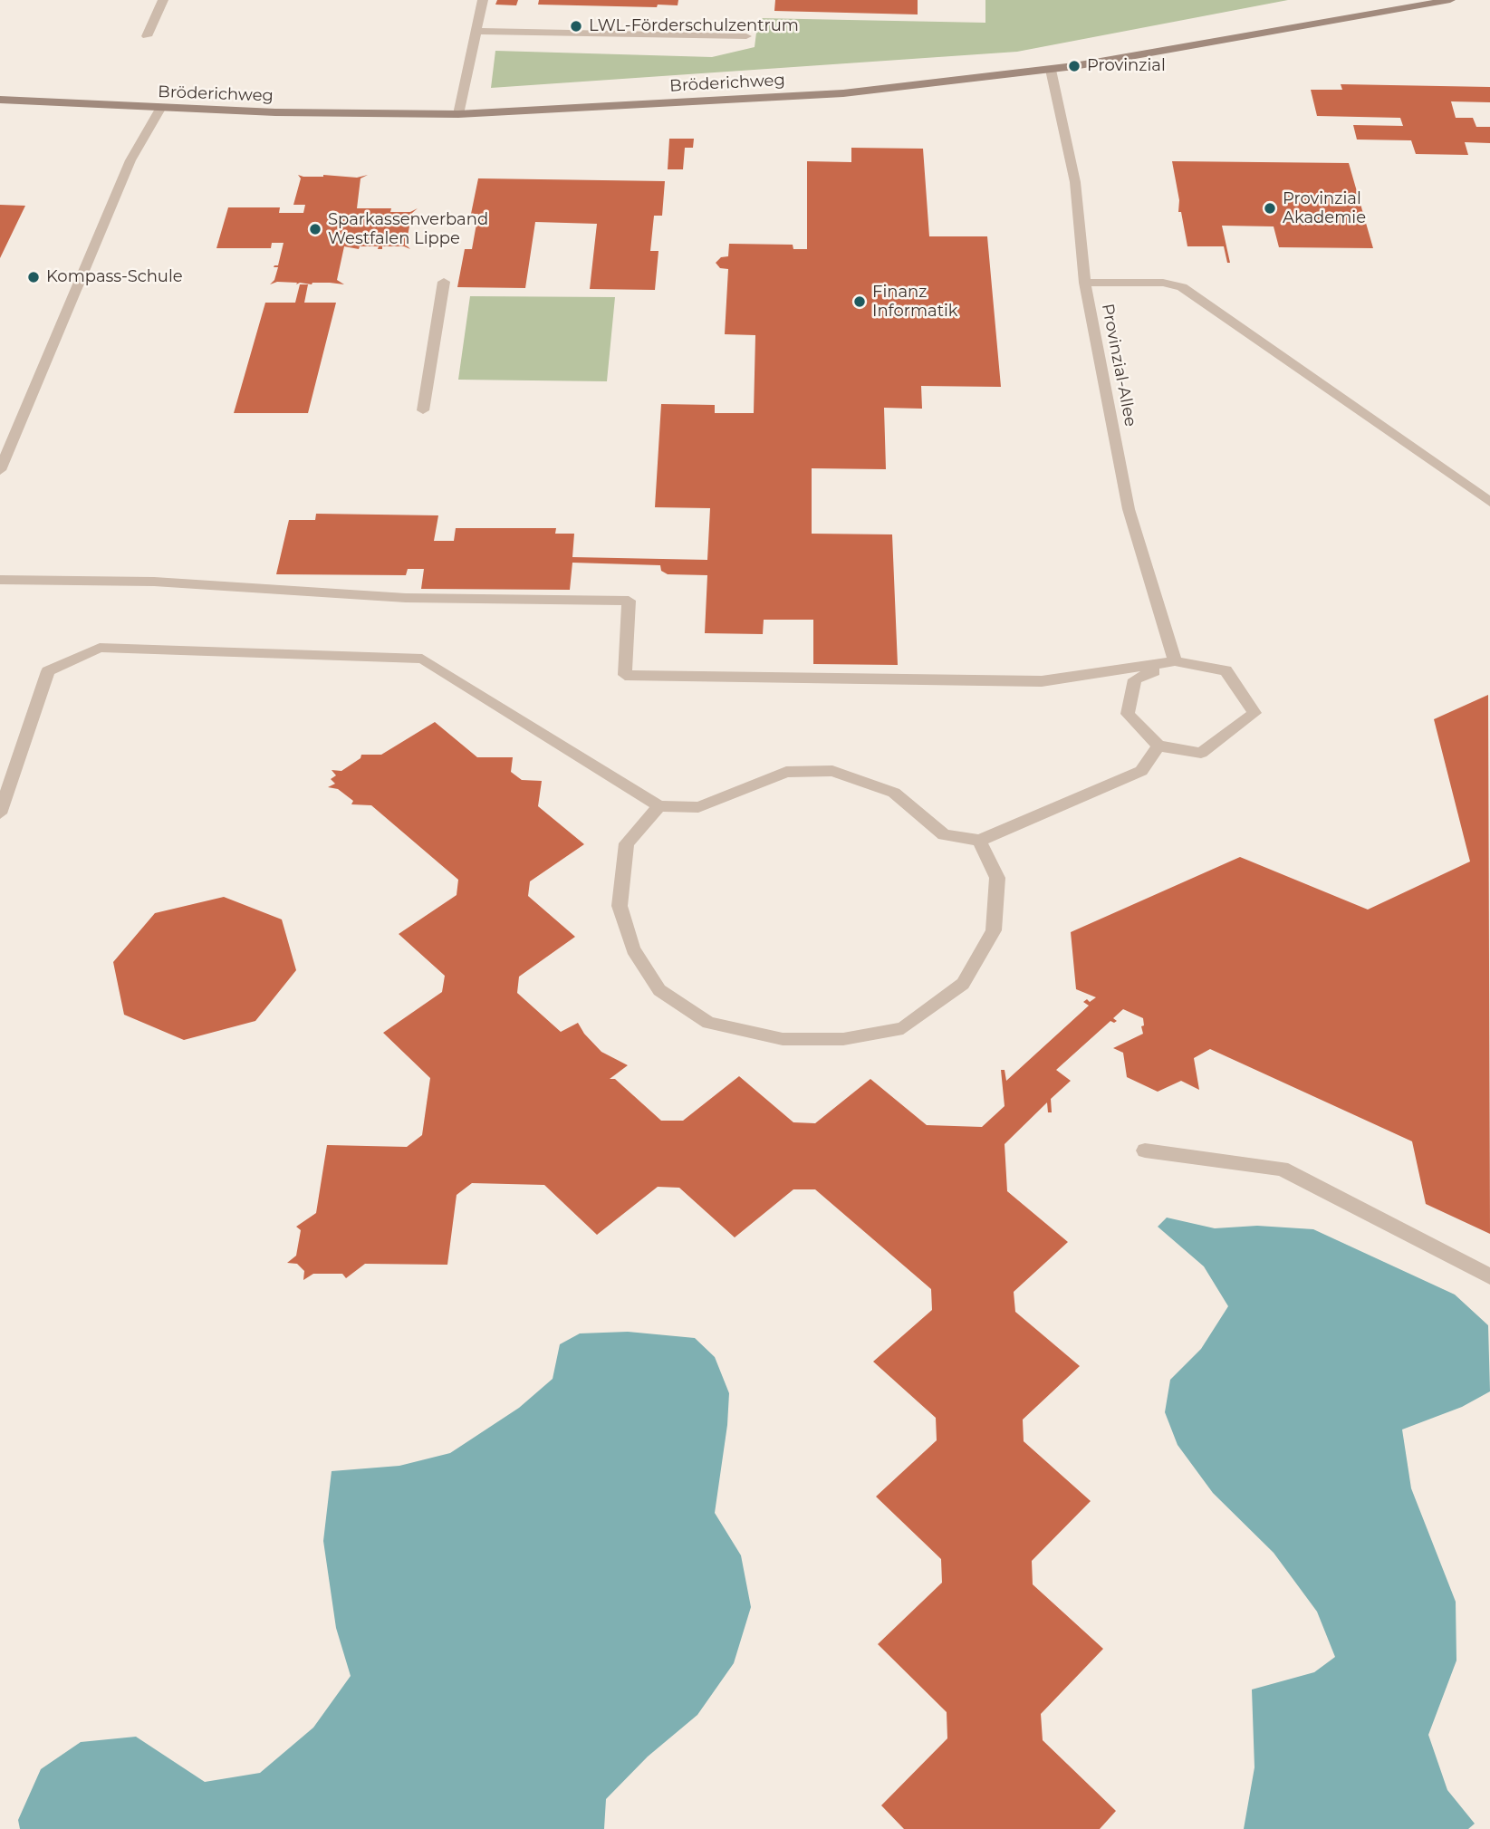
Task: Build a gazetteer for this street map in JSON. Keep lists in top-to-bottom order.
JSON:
{
  "streets": {
    "street": ["Bröderichweg", "Provinzial-Allee"]
  },
  "crossings": [
    ["Bröderichweg", "Provinzial-Allee"]
  ],
  "places": [
    "LWL-Förderschulzentrum",
    "Provinzial",
    "Provinzial Akademie",
    "Sparkassenverband Westfalen Lippe",
    "Kompass-Schule",
    "Finanz Informatik"
  ]
}
